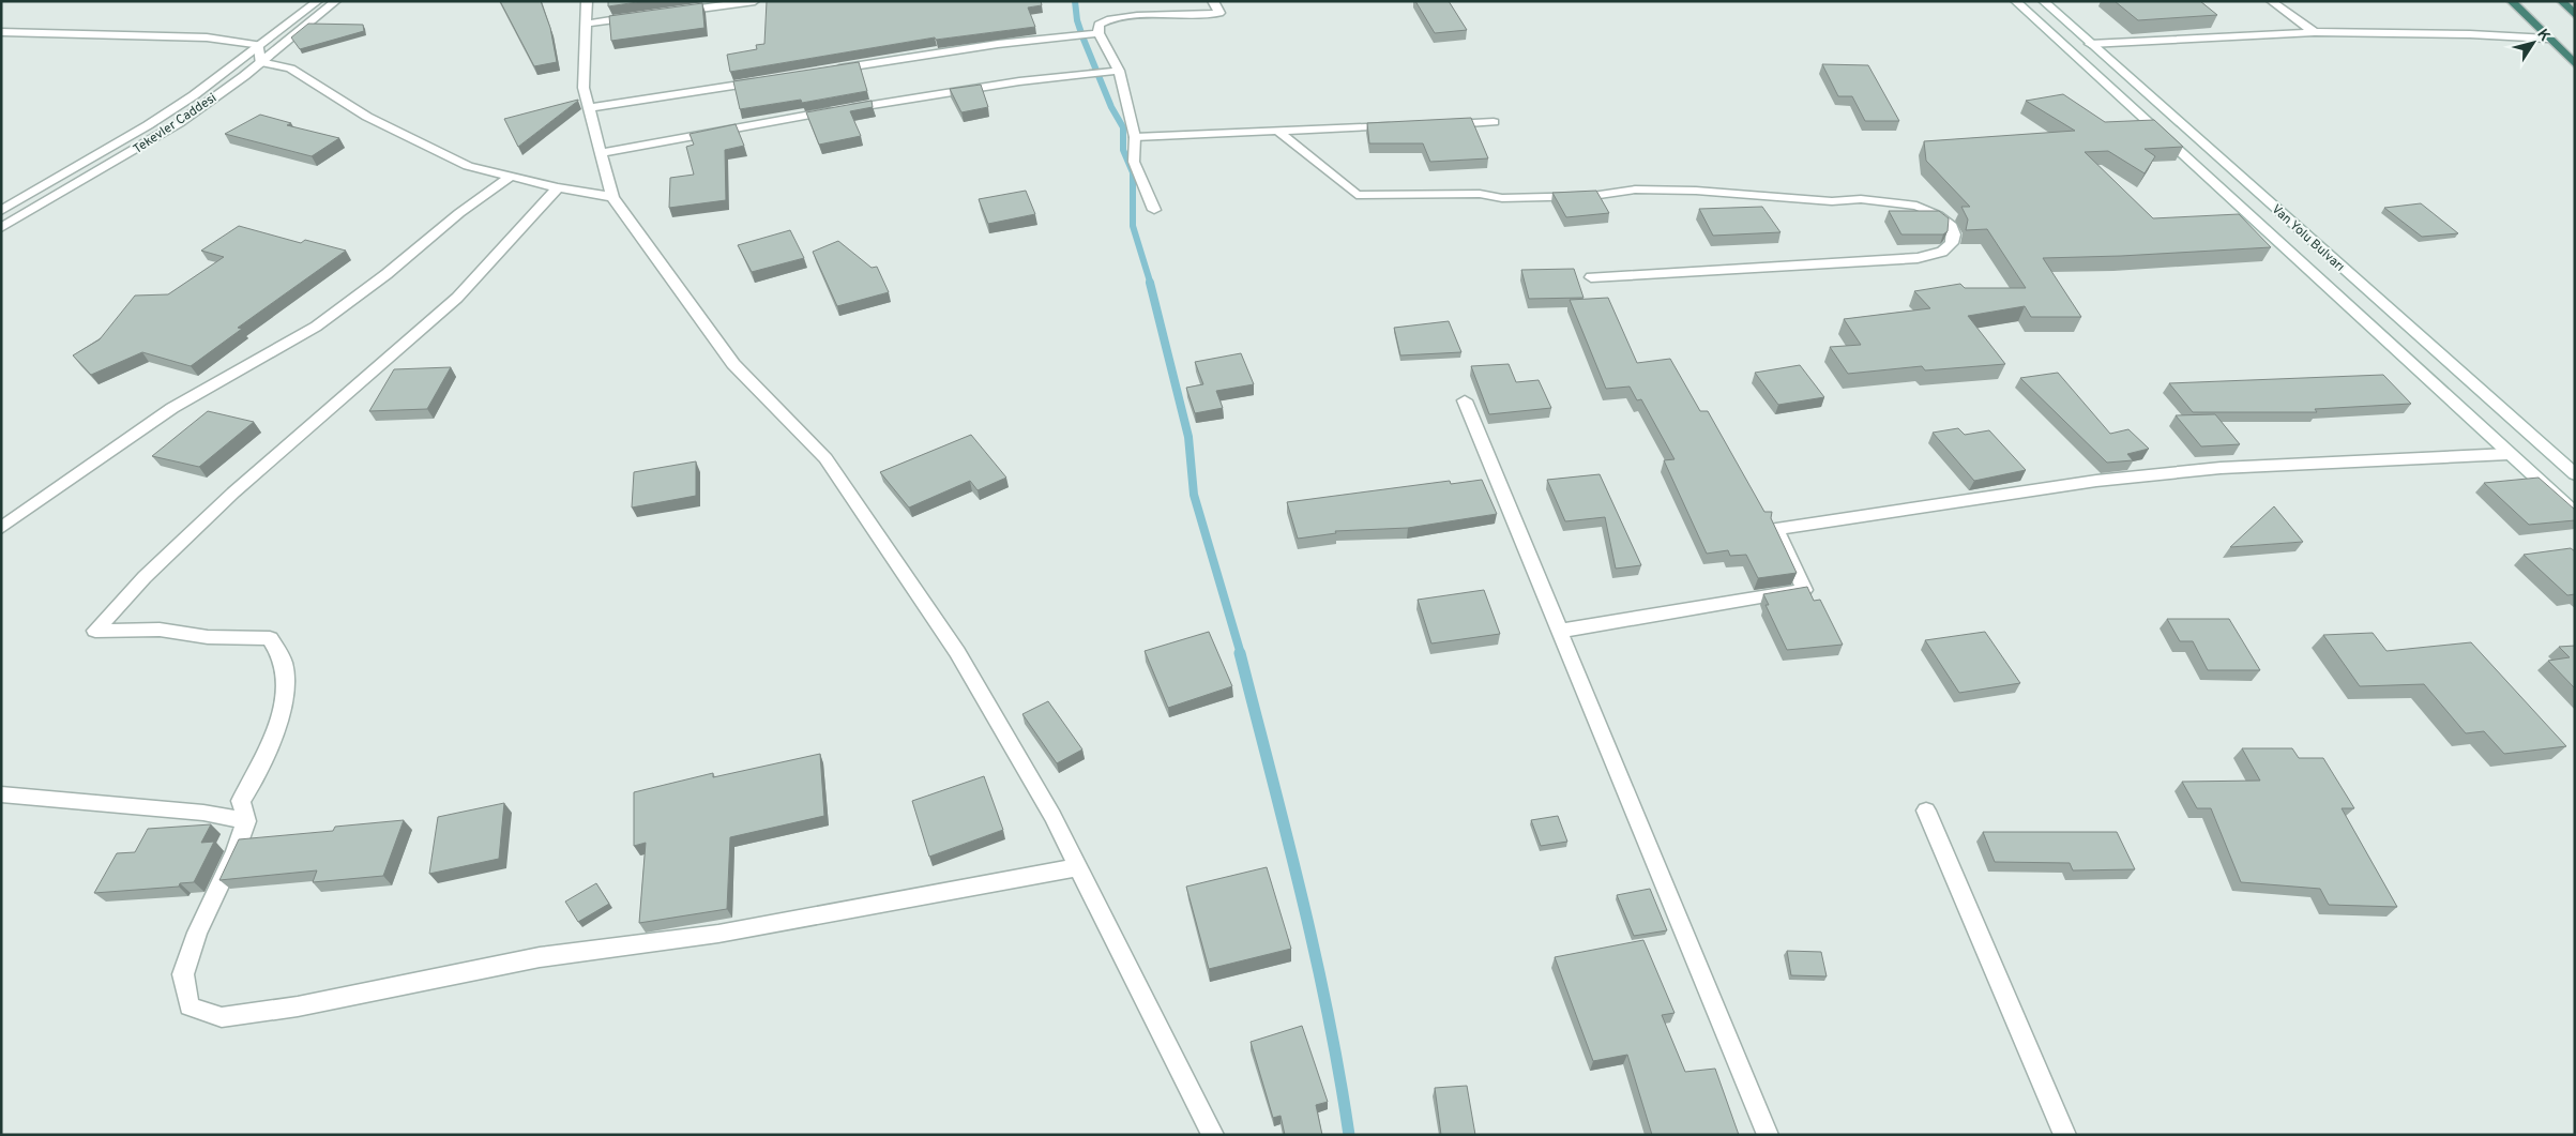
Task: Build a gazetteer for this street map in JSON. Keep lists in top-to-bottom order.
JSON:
{
  "streets": {
    "street": ["Tekevler Caddesi", "Van Yolu Bulvarı"]
  },
  "north": "top right"
}
